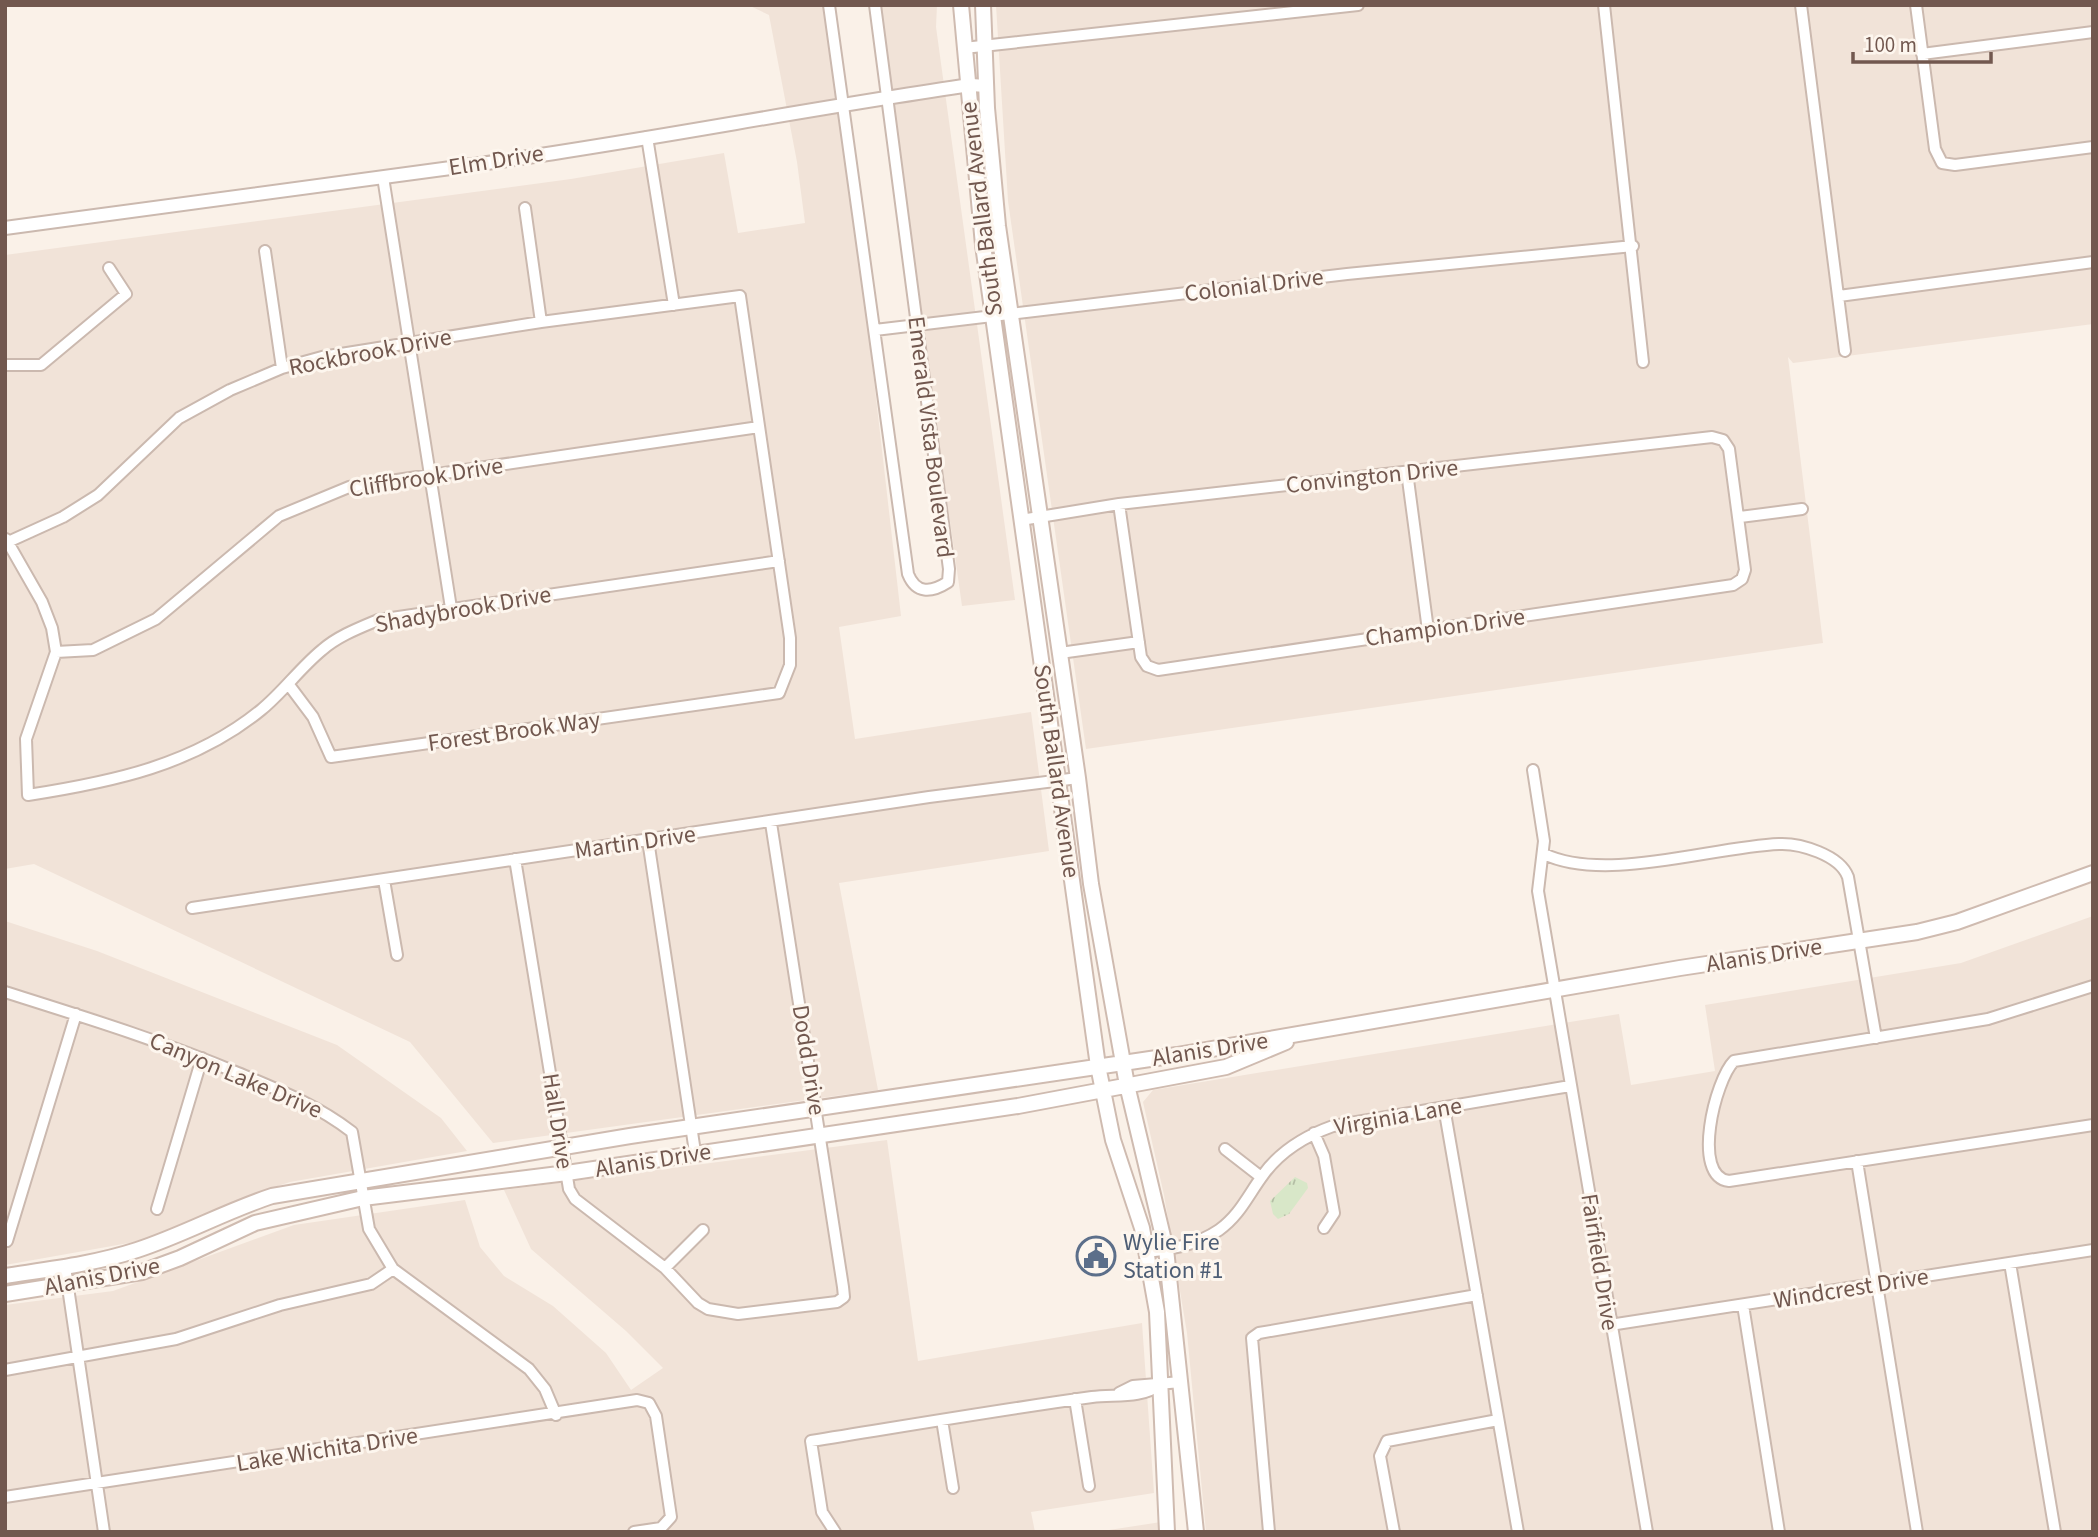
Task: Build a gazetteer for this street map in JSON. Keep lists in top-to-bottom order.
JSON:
{
  "streets": {
    "main road": ["South Ballard Avenue", "Alanis Drive"],
    "street": [
      "Elm Drive",
      "Colonial Drive",
      "Rockbrook Drive",
      "Emerald Vista Boulevard",
      "Convington Drive",
      "Cliffbrook Drive",
      "Shadybrook Drive",
      "Champion Drive",
      "Forest Brook Way",
      "Martin Drive",
      "Dodd Drive",
      "Canyon Lake Drive",
      "Virginia Lane",
      "Hall Drive",
      "Fairfield Drive",
      "Windcrest Drive",
      "Lake Wichita Drive"
    ]
  },
  "crossings": [
    ["Elm Drive", "South Ballard Avenue"],
    ["Elm Drive", "Emerald Vista Boulevard"],
    ["South Ballard Avenue", "Colonial Drive"],
    ["South Ballard Avenue", "Convington Drive"],
    ["South Ballard Avenue", "Martin Drive"],
    ["South Ballard Avenue", "Alanis Drive"],
    ["South Ballard Avenue", "Virginia Lane"],
    ["Colonial Drive", "Emerald Vista Boulevard"],
    ["Rockbrook Drive", "Cliffbrook Drive"],
    ["Convington Drive", "Champion Drive"],
    ["Cliffbrook Drive", "Shadybrook Drive"],
    ["Shadybrook Drive", "Forest Brook Way"],
    ["Martin Drive", "Dodd Drive"],
    ["Martin Drive", "Hall Drive"],
    ["Alanis Drive", "Dodd Drive"],
    ["Alanis Drive", "Canyon Lake Drive"],
    ["Alanis Drive", "Hall Drive"],
    ["Alanis Drive", "Fairfield Drive"],
    ["Dodd Drive", "Hall Drive"],
    ["Canyon Lake Drive", "Lake Wichita Drive"],
    ["Virginia Lane", "Fairfield Drive"],
    ["Fairfield Drive", "Windcrest Drive"]
  ],
  "places": {
    "public building": ["Wylie Fire Station #1"]
  },
  "scale_bar": "100 m"
}
